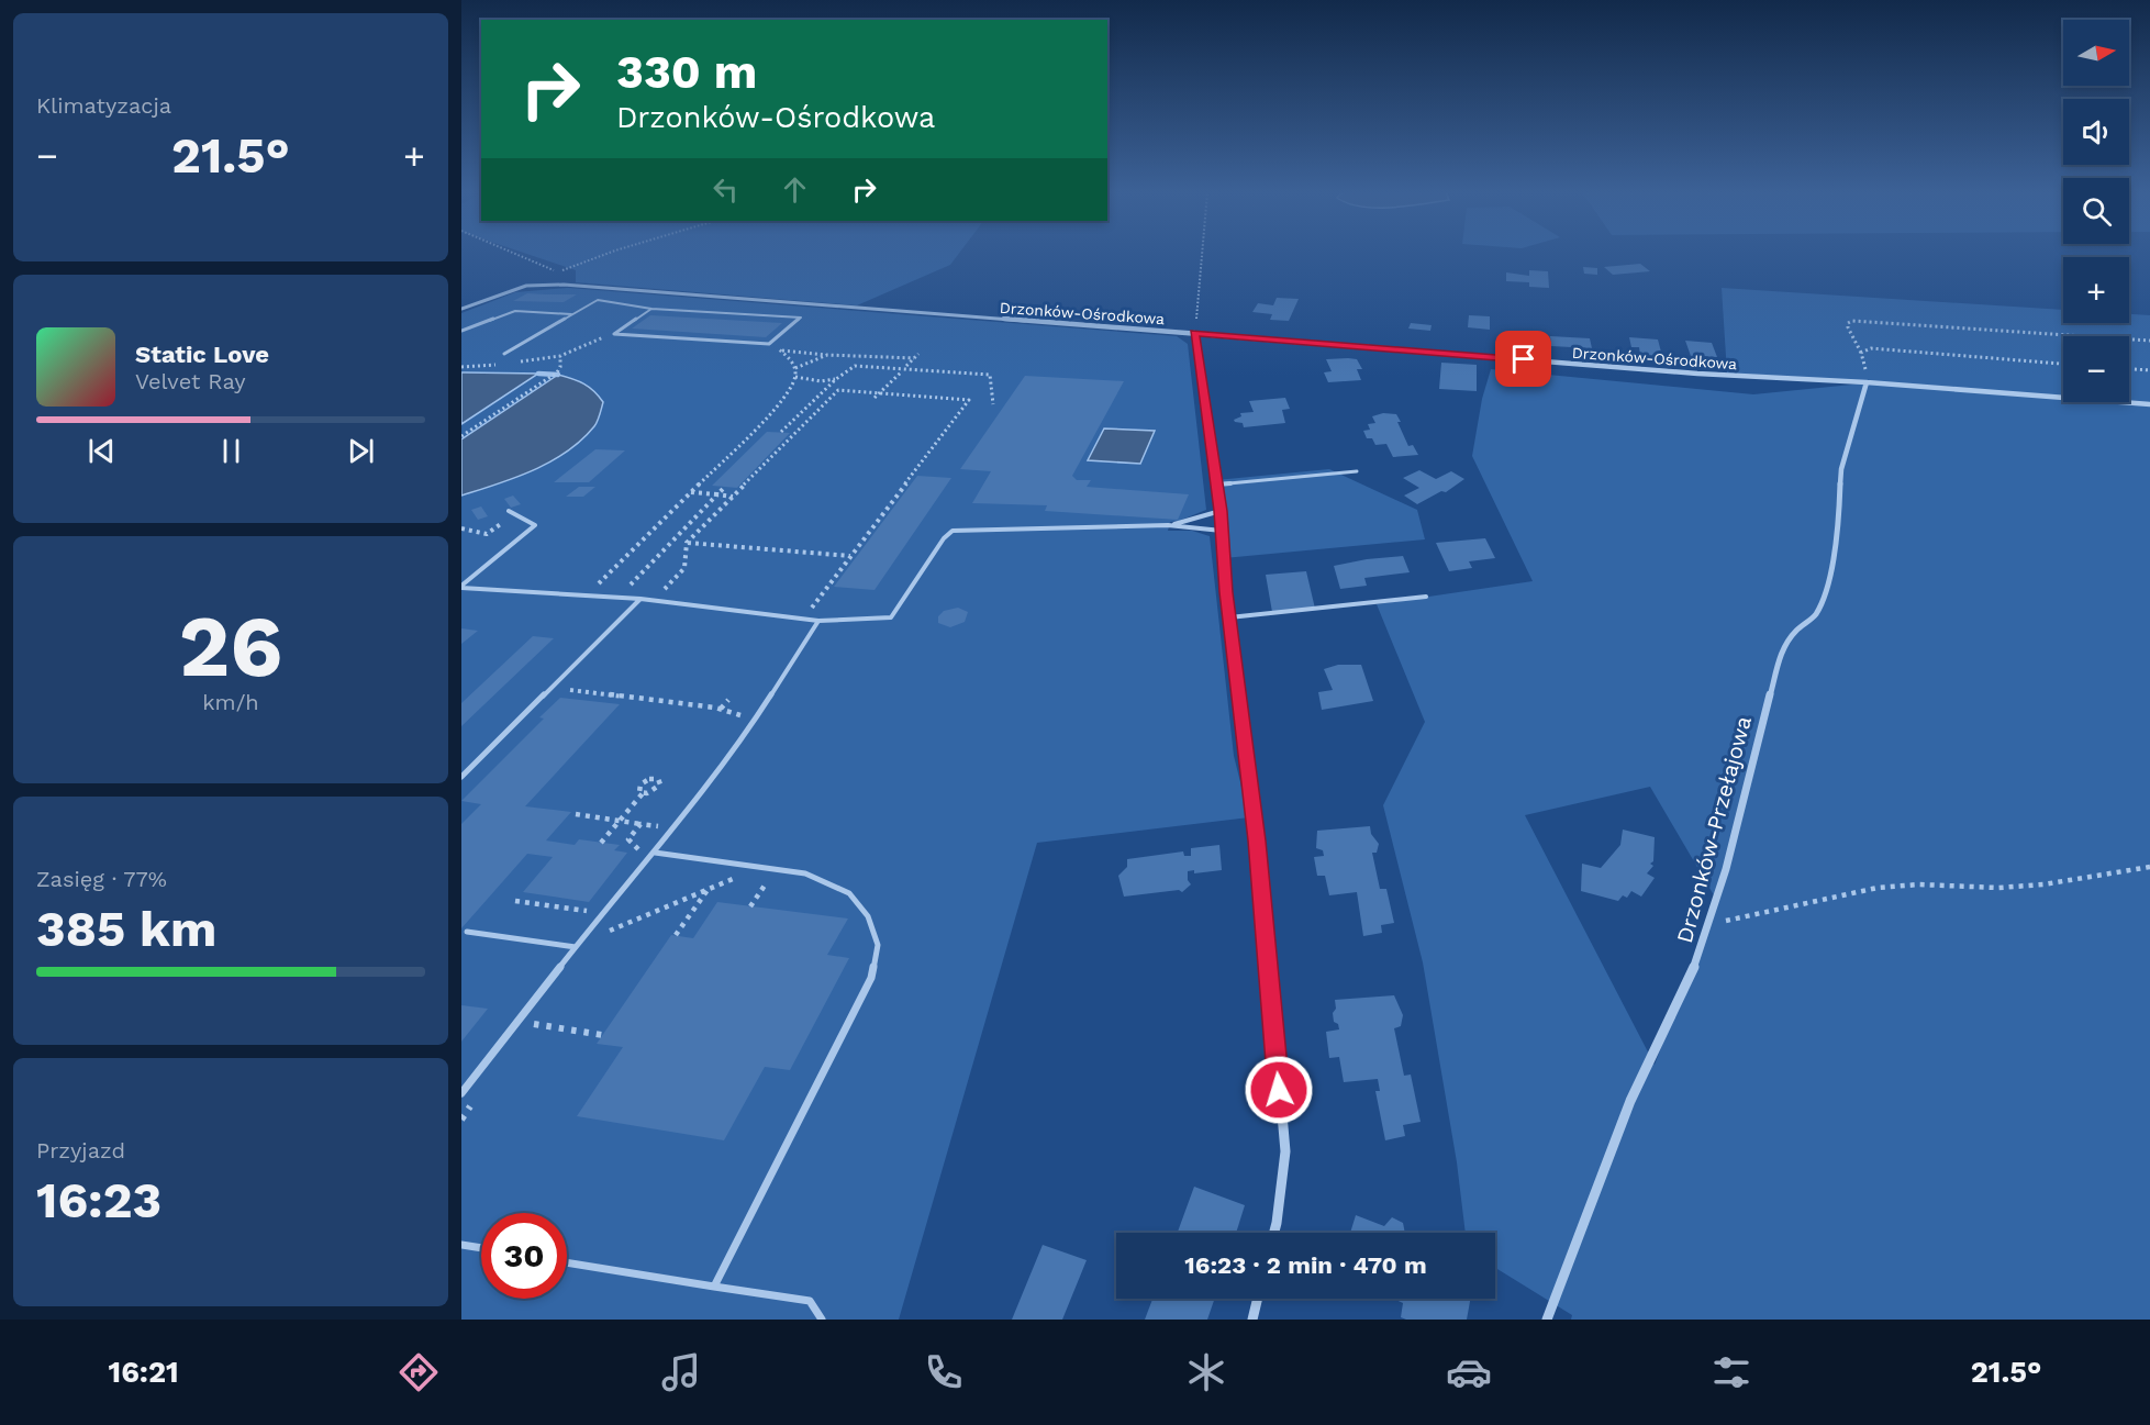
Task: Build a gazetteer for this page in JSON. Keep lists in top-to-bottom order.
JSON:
{
  "streets": {
    "street": ["Drzonków-Ośrodkowa", "Drzonków-Przełajowa"]
  },
  "crossings": [
    ["Drzonków-Ośrodkowa", "Drzonków-Przełajowa"]
  ],
  "north": "right",
  "page": {
    "tile": [
      "Klimatyzacja",
      ["26", "km/h"],
      ["Zasięg · 77%", "385 km"],
      ["Przyjazd", "16:23"]
    ],
    "map_buttons": ["+", "−"],
    "turn": ["330 m", "Drzonków-Ośrodkowa"],
    "heat": ["−", "21.5°", "+"],
    "song": ["Static Love", "Velvet Ray"],
    "limit": "30",
    "trip": "16:23 · 2 min · 470 m",
    "tabs": ["16:21", "21.5°"]
  }
}
